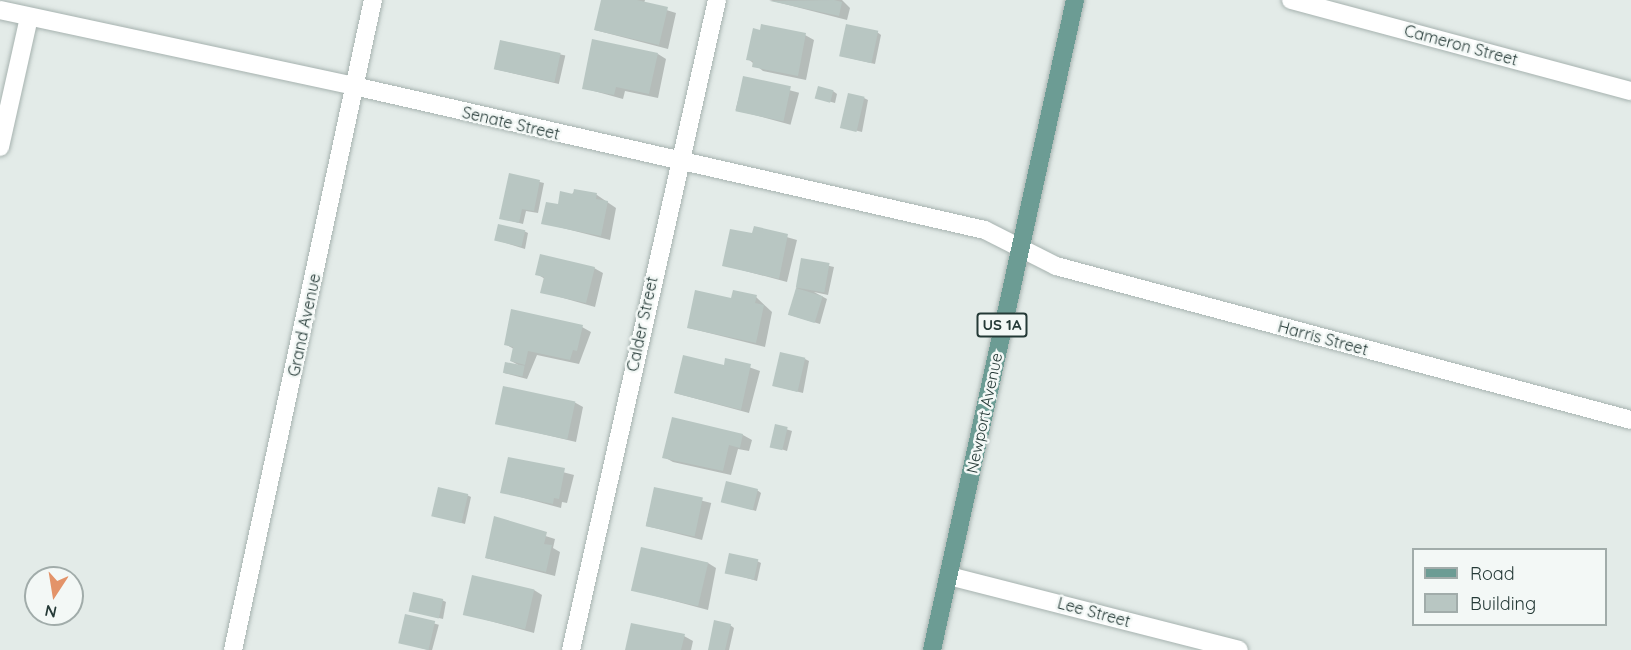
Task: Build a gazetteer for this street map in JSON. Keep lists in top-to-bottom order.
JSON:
{
  "streets": {
    "main road": ["US 1A", "Newport Avenue"],
    "street": [
      "Cameron Street",
      "Senate Street",
      "Calder Street",
      "Grand Avenue",
      "Harris Street",
      "Lee Street"
    ]
  },
  "crossings": [
    ["Senate Street", "Calder Street"],
    ["Senate Street", "Grand Avenue"],
    ["Senate Street", "Harris Street"],
    ["Senate Street", "Newport Avenue"],
    ["Harris Street", "Newport Avenue"],
    ["Newport Avenue", "Lee Street"]
  ],
  "legend": ["Road", "Building"],
  "north": "bottom"
}
